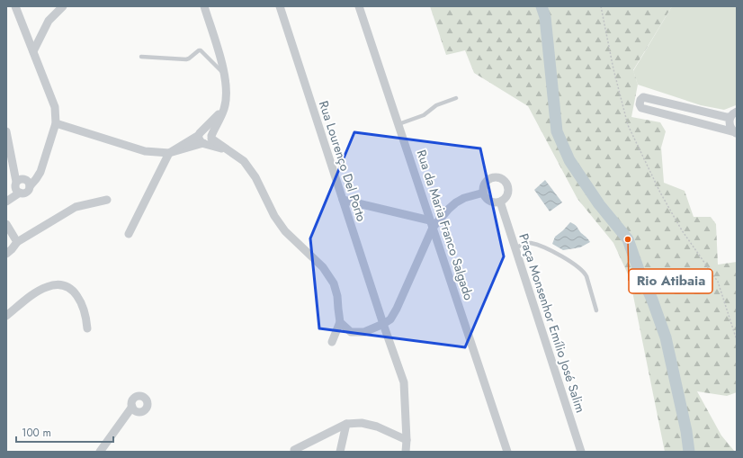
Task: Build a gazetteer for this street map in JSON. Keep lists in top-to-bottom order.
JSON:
{
  "streets": {
    "street": ["Rua Lourenço Del Porto", "Rua da Maria Franco Salgado", "Praça Monsenhor Emílio José Salim"]
  },
  "places": ["Rio Atibaia"],
  "scale_bar": "100 m"
}
